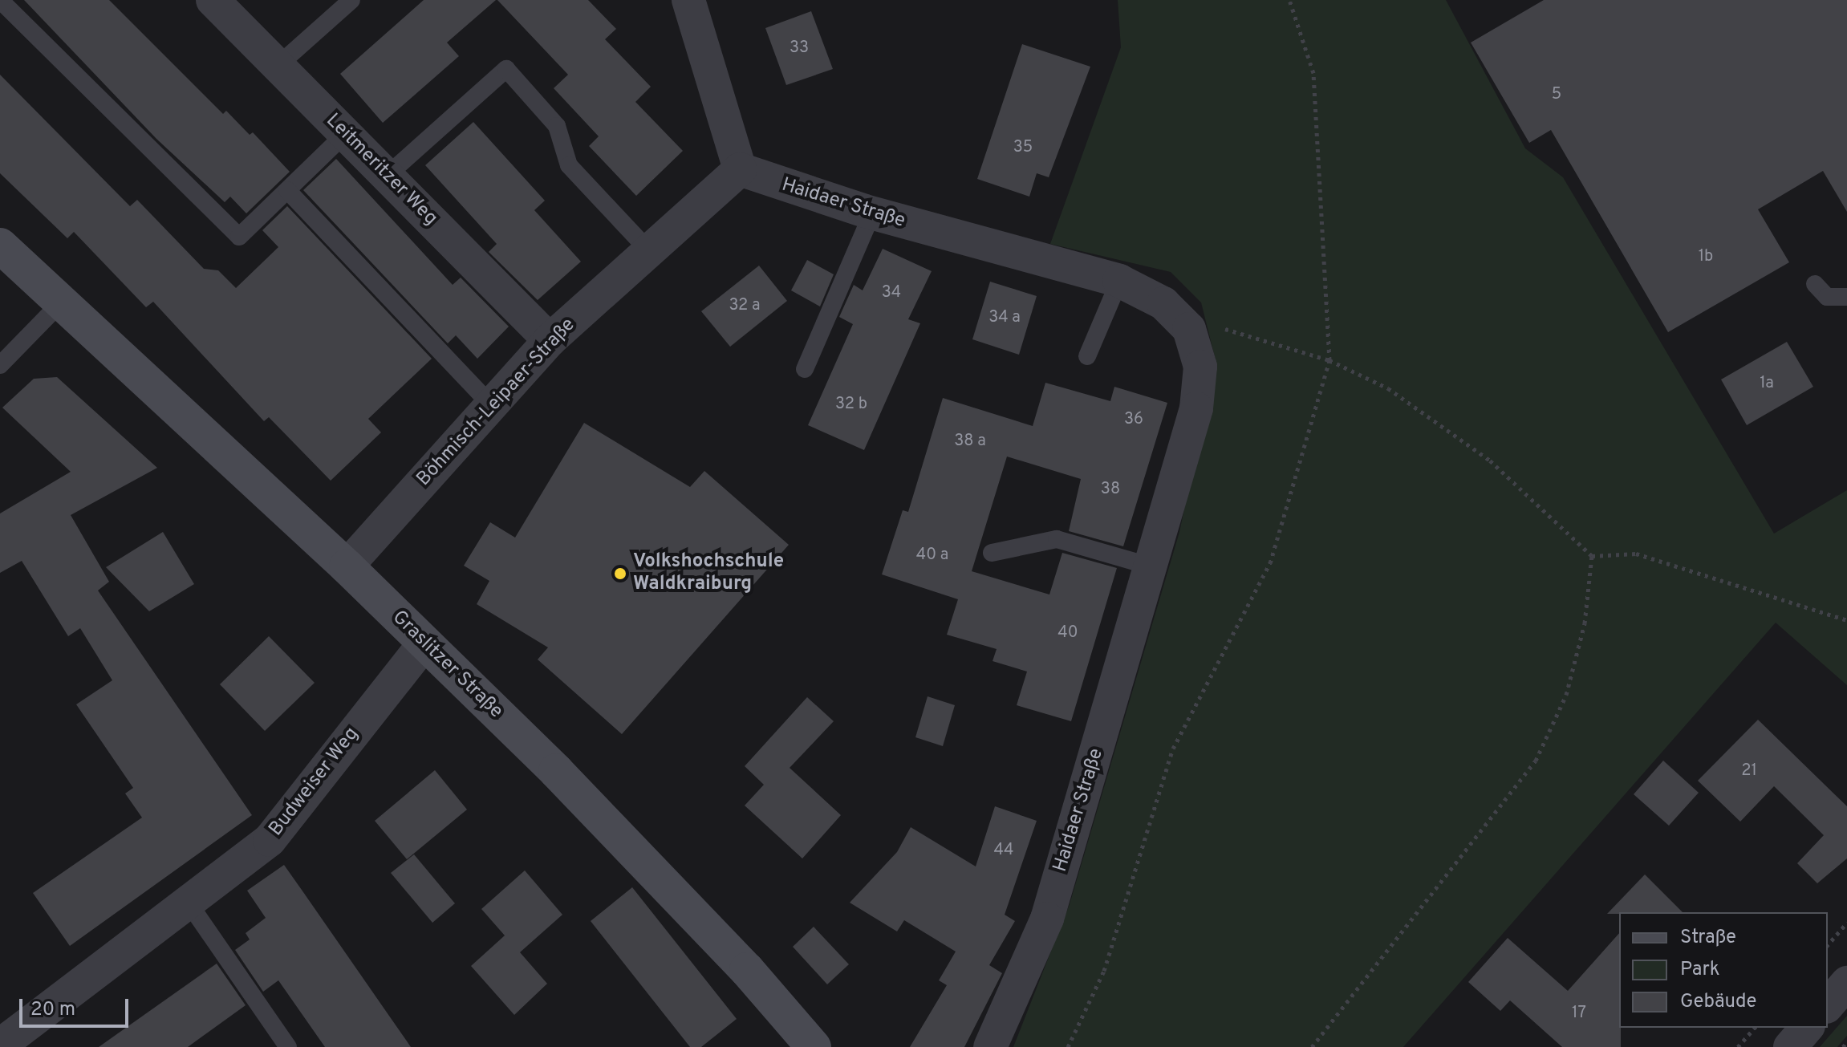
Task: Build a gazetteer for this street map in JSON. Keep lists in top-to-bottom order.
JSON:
{
  "streets": {
    "street": [
      "Leitmeritzer Weg",
      "Haidaer Straße",
      "Böhmisch-Leipaer-Straße",
      "Graslitzer Straße",
      "Budweiser Weg"
    ]
  },
  "crossings": [
    ["Leitmeritzer Weg", "Böhmisch-Leipaer-Straße"],
    ["Haidaer Straße", "Böhmisch-Leipaer-Straße"],
    ["Böhmisch-Leipaer-Straße", "Graslitzer Straße"],
    ["Graslitzer Straße", "Budweiser Weg"]
  ],
  "places": ["Volkshochschule Waldkraiburg"],
  "house_numbers": [
    "33",
    "5",
    "35",
    "1b",
    "34",
    "32 a",
    "34 a",
    "1a",
    "32 b",
    "36",
    "38 a",
    "38",
    "40 a",
    "40",
    "21",
    "44",
    "17"
  ],
  "legend": ["Straße", "Park", "Gebäude"],
  "scale_bar": "20 m"
}
